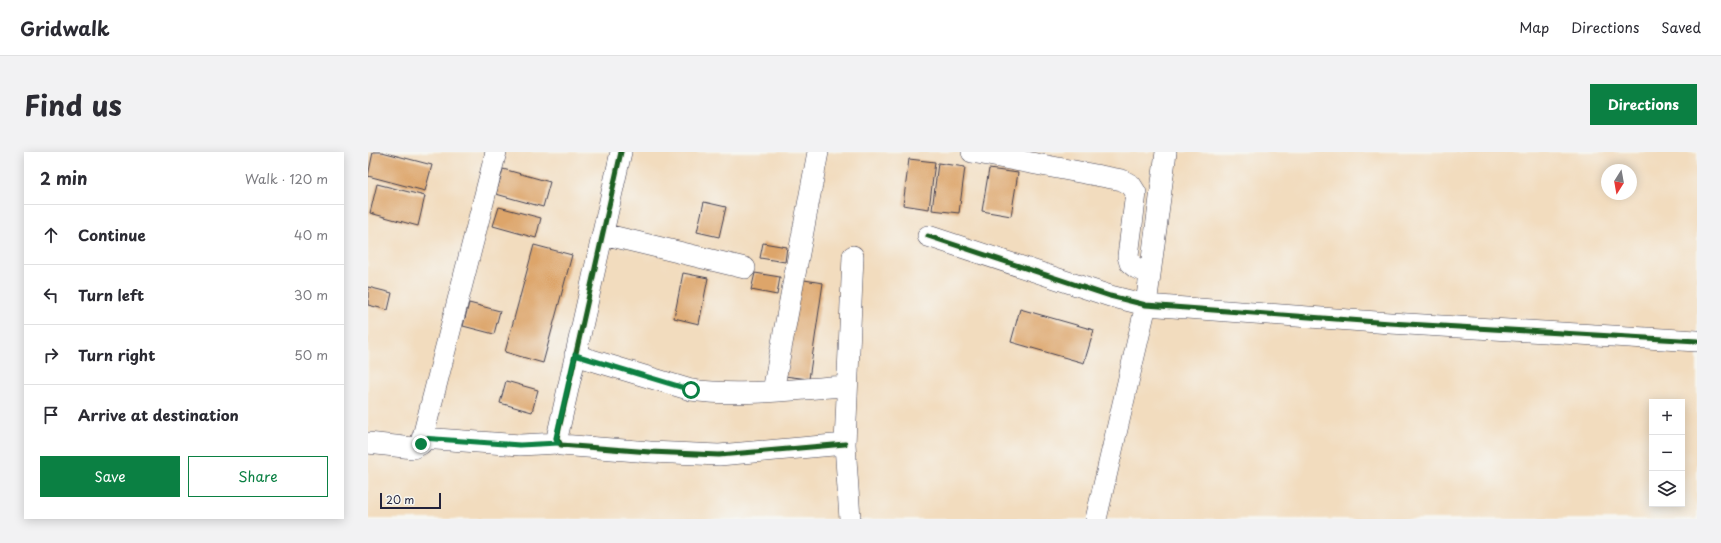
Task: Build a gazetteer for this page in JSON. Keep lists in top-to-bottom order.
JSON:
{
  "scale_bar": "20 m",
  "north": "bottom",
  "page": {
    "header": "Gridwalk",
    "nav": ["Map", "Directions", "Saved"],
    "title": "Find us",
    "buttons": [
      "Directions",
      ["Save", "Share"]
    ],
    "heading": ["2 min", "Walk · 120 m"],
    "list": [
      ["Continue", "40 m"],
      ["Turn left", "30 m"],
      ["Turn right", "50 m"],
      "Arrive at destination"
    ],
    "map_buttons": ["+", "−"],
    "scale": "20 m"
  }
}
